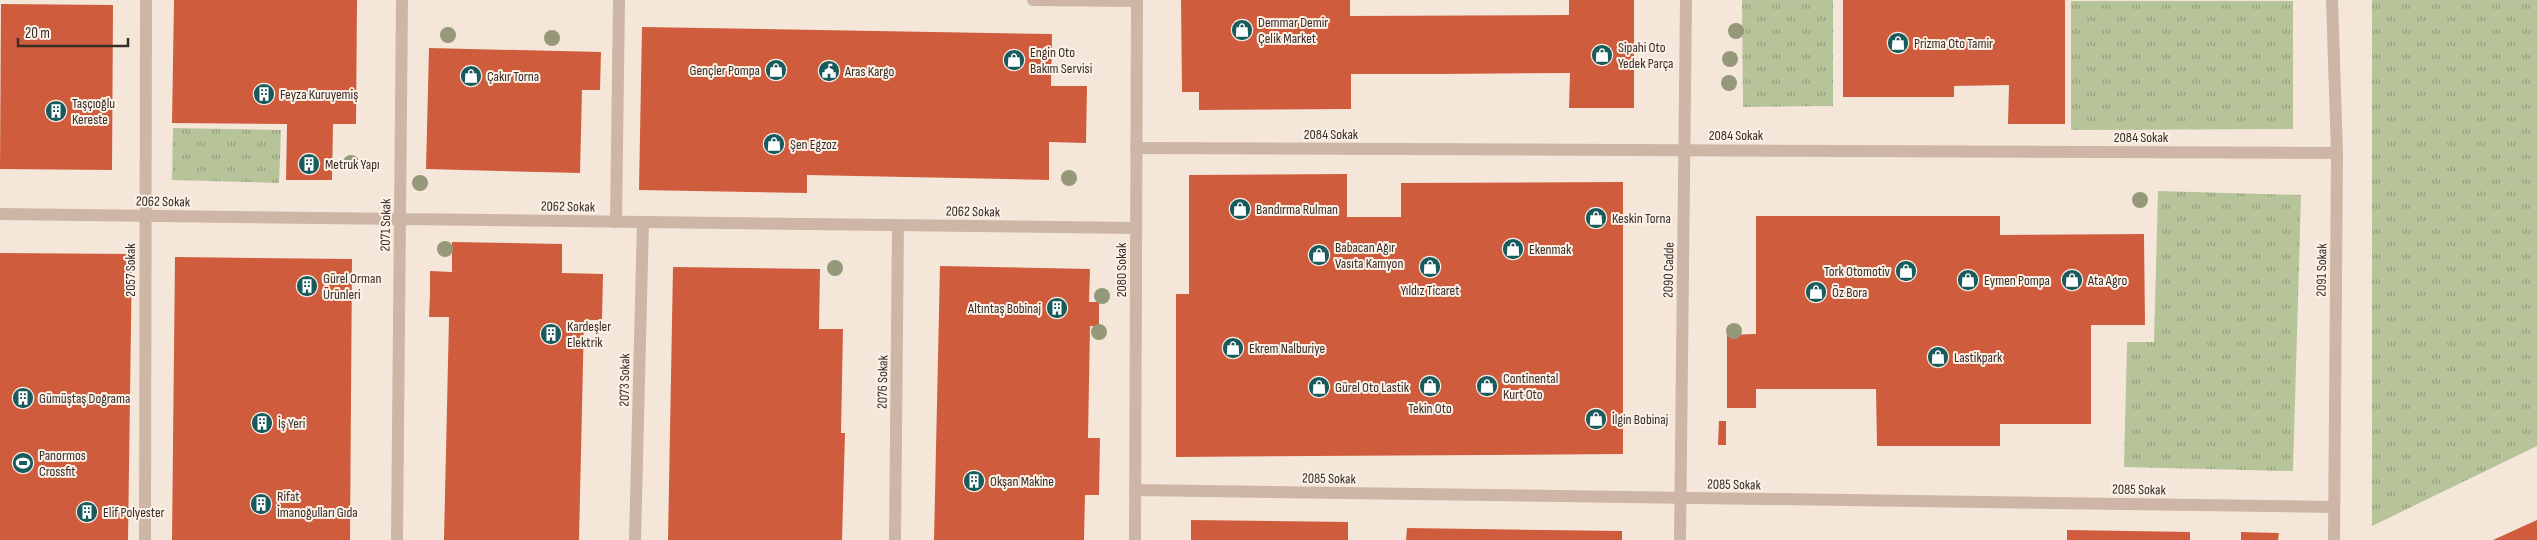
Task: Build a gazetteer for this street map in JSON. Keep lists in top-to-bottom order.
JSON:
{
  "streets": {
    "street": [
      "2084 Sokak",
      "2062 Sokak",
      "2071 Sokak",
      "2057 Sokak",
      "2080 Sokak",
      "2090 Cadde",
      "2091 Sokak",
      "2073 Sokak",
      "2076 Sokak",
      "2085 Sokak"
    ]
  },
  "crossings": [
    ["2084 Sokak", "2080 Sokak"],
    ["2084 Sokak", "2090 Cadde"],
    ["2084 Sokak", "2091 Sokak"],
    ["2062 Sokak", "2071 Sokak"],
    ["2062 Sokak", "2057 Sokak"],
    ["2062 Sokak", "2080 Sokak"],
    ["2062 Sokak", "2073 Sokak"],
    ["2062 Sokak", "2076 Sokak"],
    ["2080 Sokak", "2085 Sokak"],
    ["2090 Cadde", "2085 Sokak"],
    ["2091 Sokak", "2085 Sokak"]
  ],
  "places": {
    "shop": [
      "Demmar Demir Çelik Market",
      "Prizma Oto Tamir",
      "Sipahi Oto Yedek Parça",
      "Engin Oto Bakım Servisi",
      "Gençler Pompa",
      "Çakır Torna",
      "Şen Egzoz",
      "Bandırma Rulman",
      "Keskin Torna",
      "Ekenmak",
      "Babacan Ağır Vasıta Kamyon",
      "Yıldız Ticaret",
      "Tork Otomotiv",
      "Eymen Pompa",
      "Ata Agro",
      "Öz Bora",
      "Ekrem Nalburiye",
      "Lastikpark",
      "Tekin Oto",
      "Continental Kurt Oto",
      "Gürel Oto Lastik",
      "İlgin Bobinaj"
    ],
    "public building": ["Aras Kargo"],
    "building": [
      "Feyza Kuruyemiş",
      "Taşçıoğlu Kereste",
      "Metruk Yapı",
      "Gürel Orman Ürünleri",
      "Altıntaş Bobinaj",
      "Kardeşler Elektrik",
      "Gümüştaş Doğrama",
      "İş Yeri",
      "Okşan Makine",
      "Rifat İmanoğulları Gıda",
      "Elif Polyester"
    ],
    "sports": ["Panormos Crossfit"]
  },
  "scale_bar": "20 m"
}
